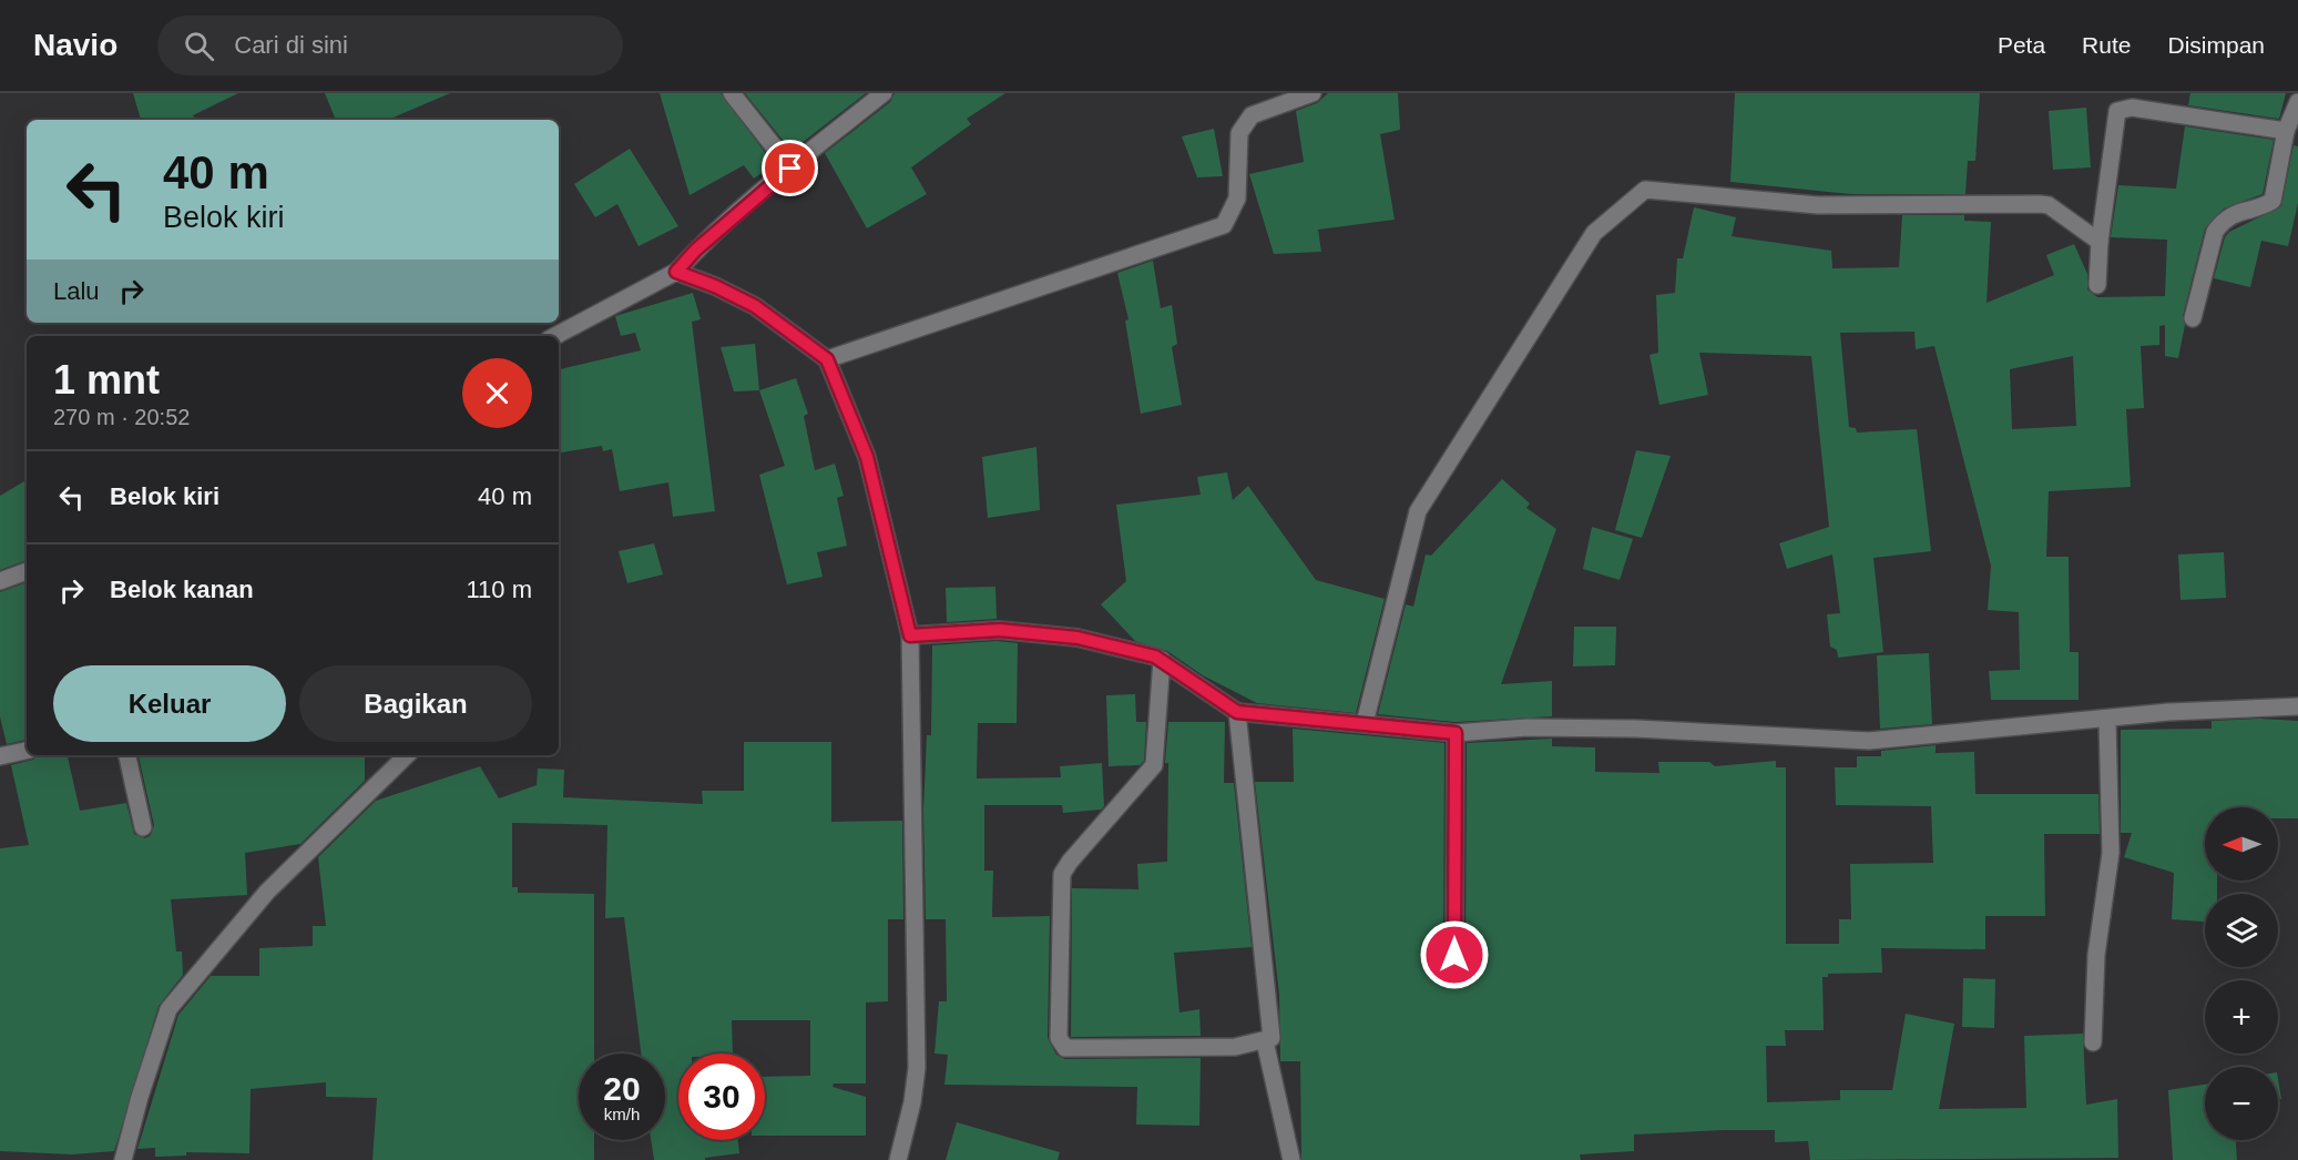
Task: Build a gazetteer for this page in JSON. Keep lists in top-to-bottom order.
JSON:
{
  "north": "left",
  "page": {
    "header": "Navio",
    "search": "Cari di sini",
    "nav": ["Peta", "Rute", "Disimpan"],
    "turn": ["40 m", "Belok kiri"],
    "then": "Lalu",
    "heading": ["1 mnt", "270 m · 20:52"],
    "list": [
      {
        "name": "Belok kiri",
        "value": "40 m"
      },
      {
        "name": "Belok kanan",
        "value": "110 m"
      }
    ],
    "buttons": ["Keluar", "Bagikan"],
    "map_buttons": ["+", "−"],
    "speed": "20 km/h",
    "limit": "30"
  }
}
